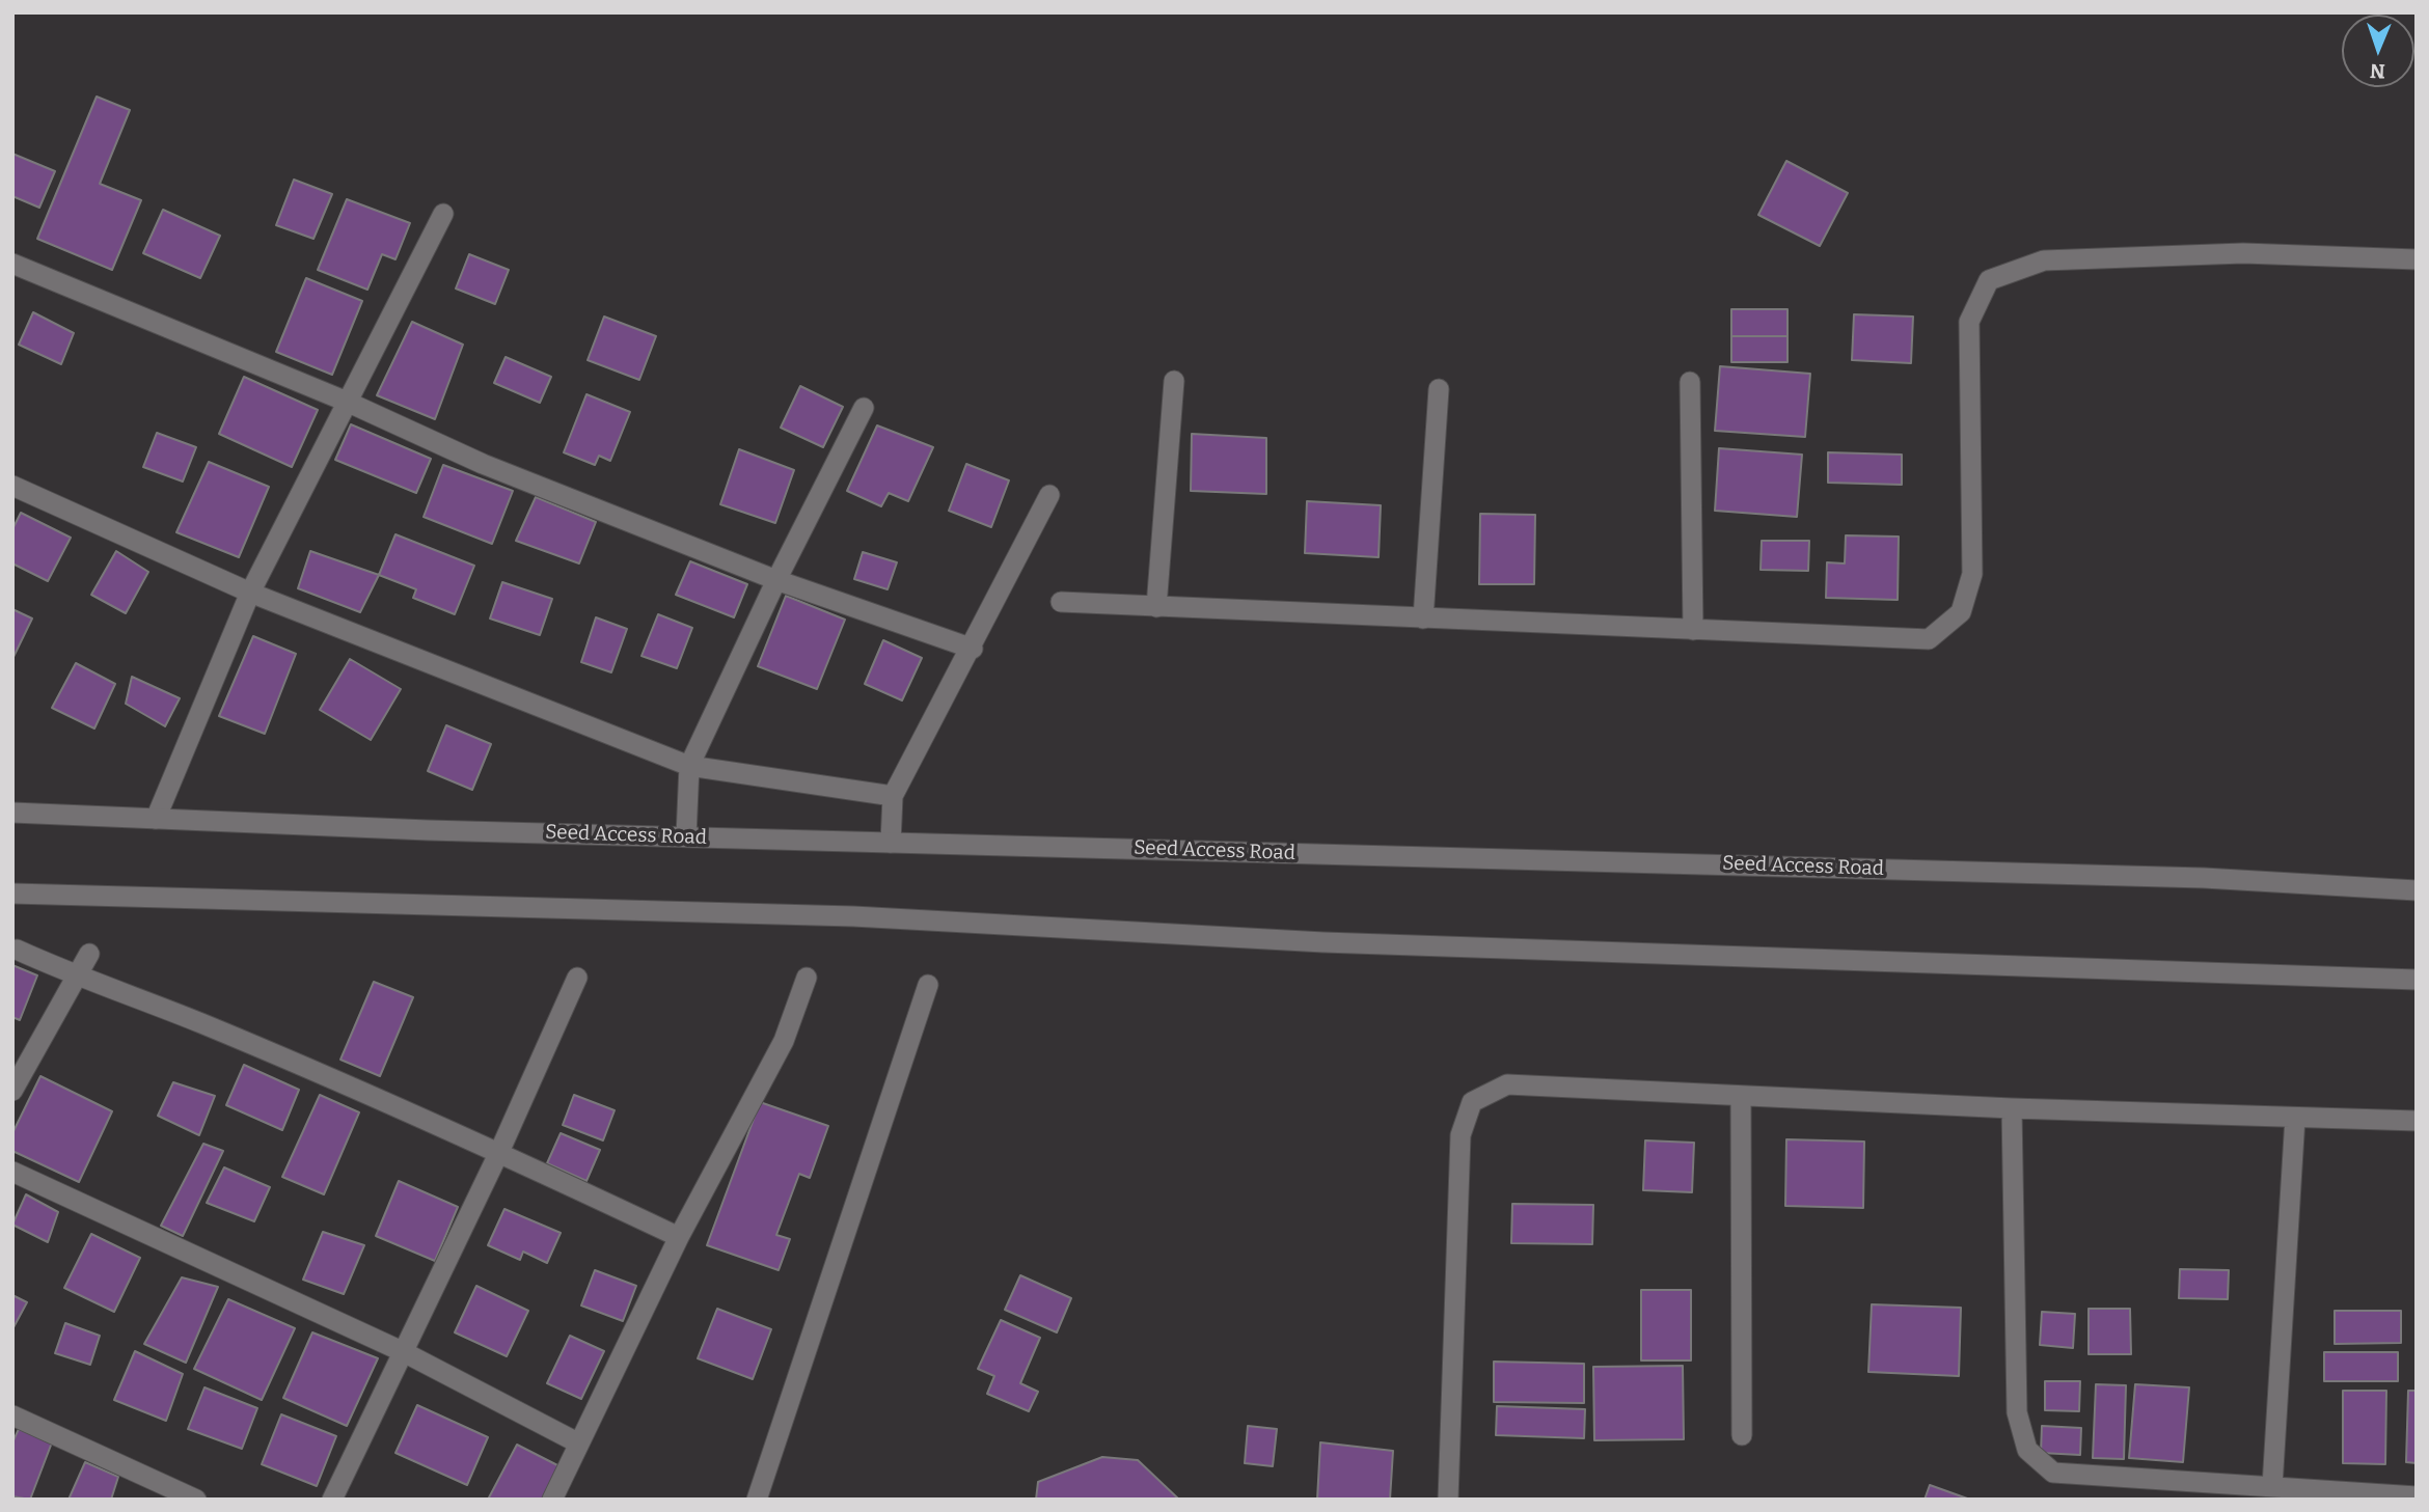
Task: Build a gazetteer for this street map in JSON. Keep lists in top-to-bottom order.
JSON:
{
  "streets": {
    "street": ["Seed Access Road"]
  },
  "north": "bottom"
}
